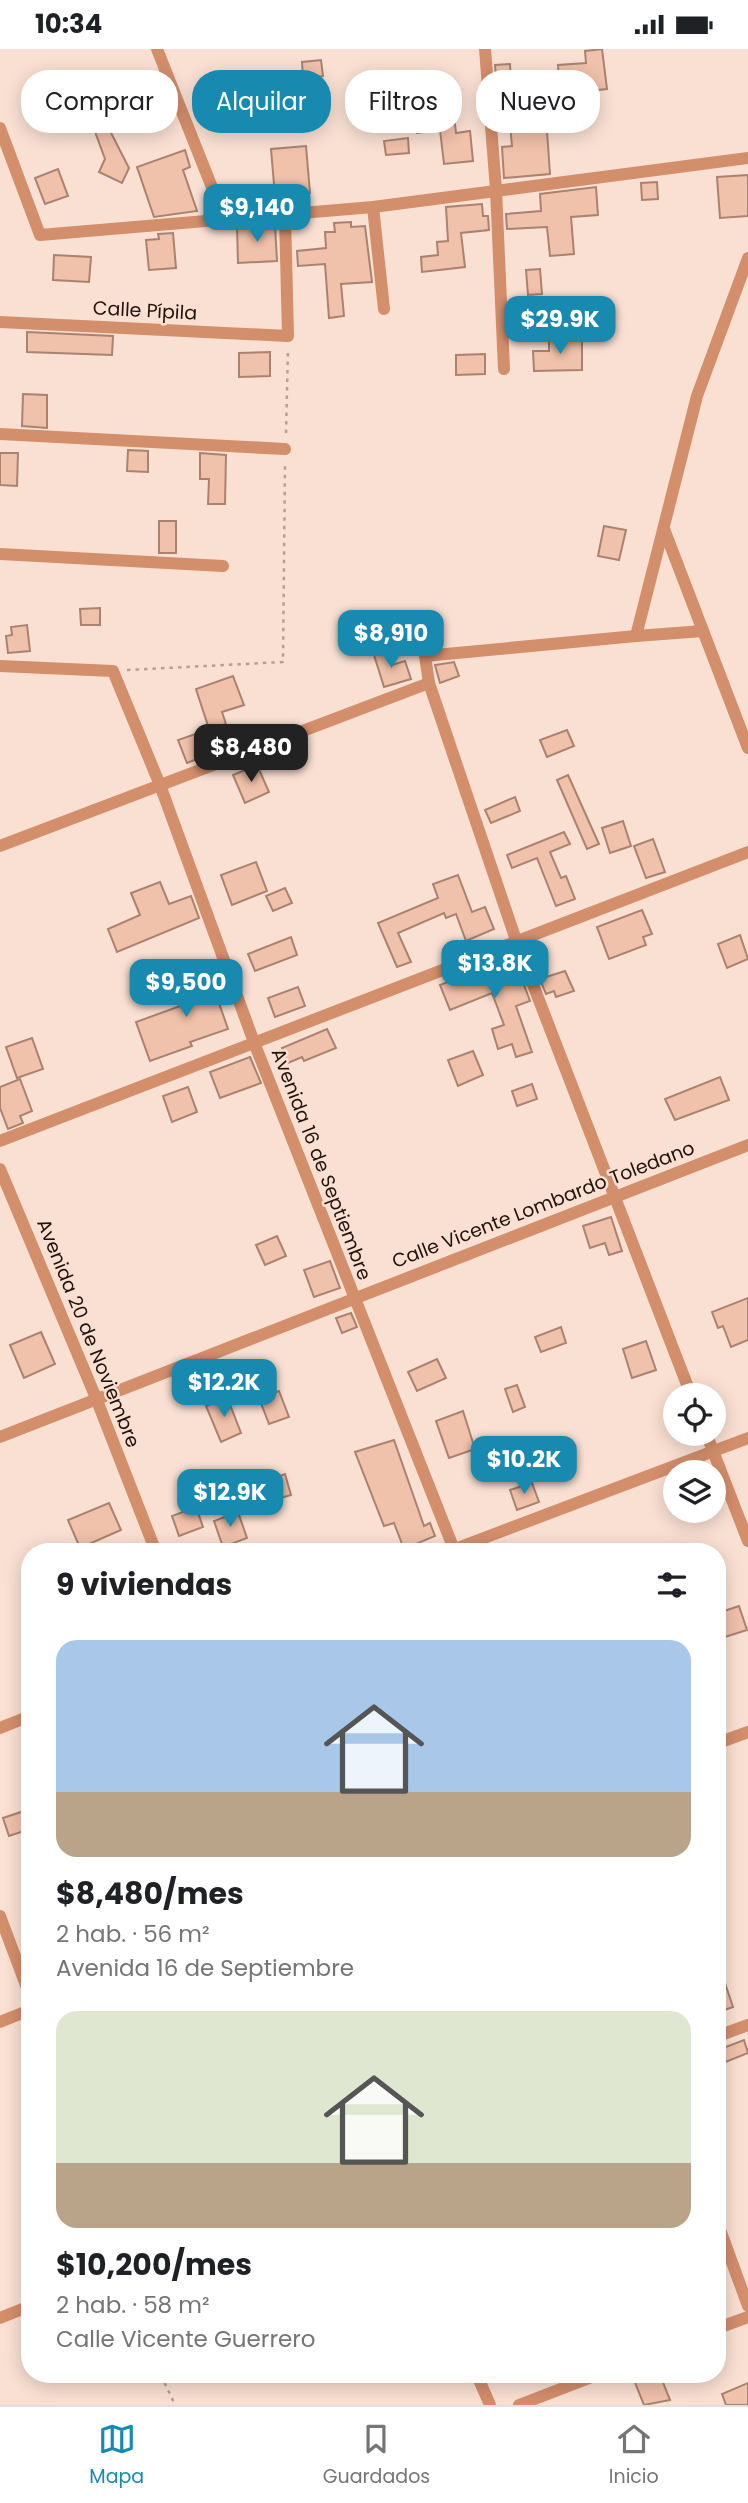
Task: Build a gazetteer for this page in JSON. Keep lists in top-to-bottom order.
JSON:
{
  "streets": {
    "street": [
      "Calle Pípila",
      "Avenida 16 de Septiembre",
      "Calle Vicente Lombardo Toledano",
      "Avenida 20 de Noviembre"
    ]
  },
  "crossings": [
    ["Avenida 16 de Septiembre", "Calle Vicente Lombardo Toledano"],
    ["Calle Vicente Lombardo Toledano", "Avenida 20 de Noviembre"]
  ],
  "page": {
    "status": "10:34",
    "chip": [
      "Comprar",
      "Alquilar",
      "Filtros",
      "Nuevo"
    ],
    "price": [
      "$9,140",
      "$29.9K",
      "$8,910",
      "$8,480",
      "$13.8K",
      "$9,500",
      "$12.2K",
      "$10.2K",
      "$12.9K"
    ],
    "heading": "9 viviendas",
    "list": [
      {
        "name": "$8,480/mes",
        "note": "2 hab. · 56 m² · Avenida 16 de Septiembre"
      },
      {
        "name": "$10,200/mes",
        "note": "2 hab. · 58 m² · Calle Vicente Guerrero"
      }
    ],
    "tabs": ["Mapa", "Guardados", "Inicio"]
  }
}
